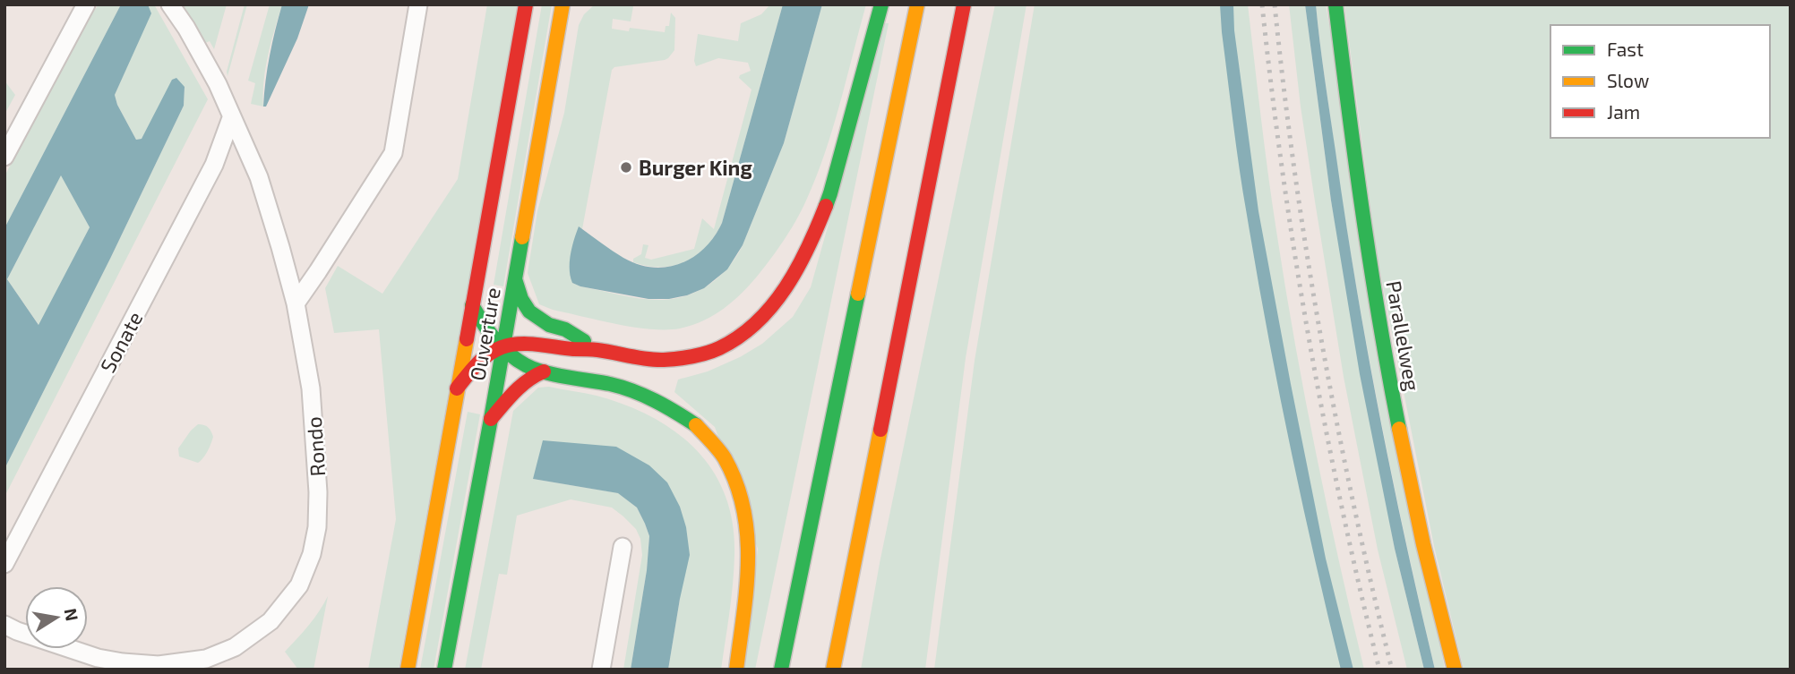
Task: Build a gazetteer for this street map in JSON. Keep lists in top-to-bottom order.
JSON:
{
  "streets": {
    "main road": ["Ouverture", "Parallelweg"],
    "street": ["Sonate", "Rondo"]
  },
  "crossings": [
    ["Sonate", "Rondo"]
  ],
  "places": ["Burger King"],
  "legend": ["Fast", "Slow", "Jam"],
  "north": "right"
}
